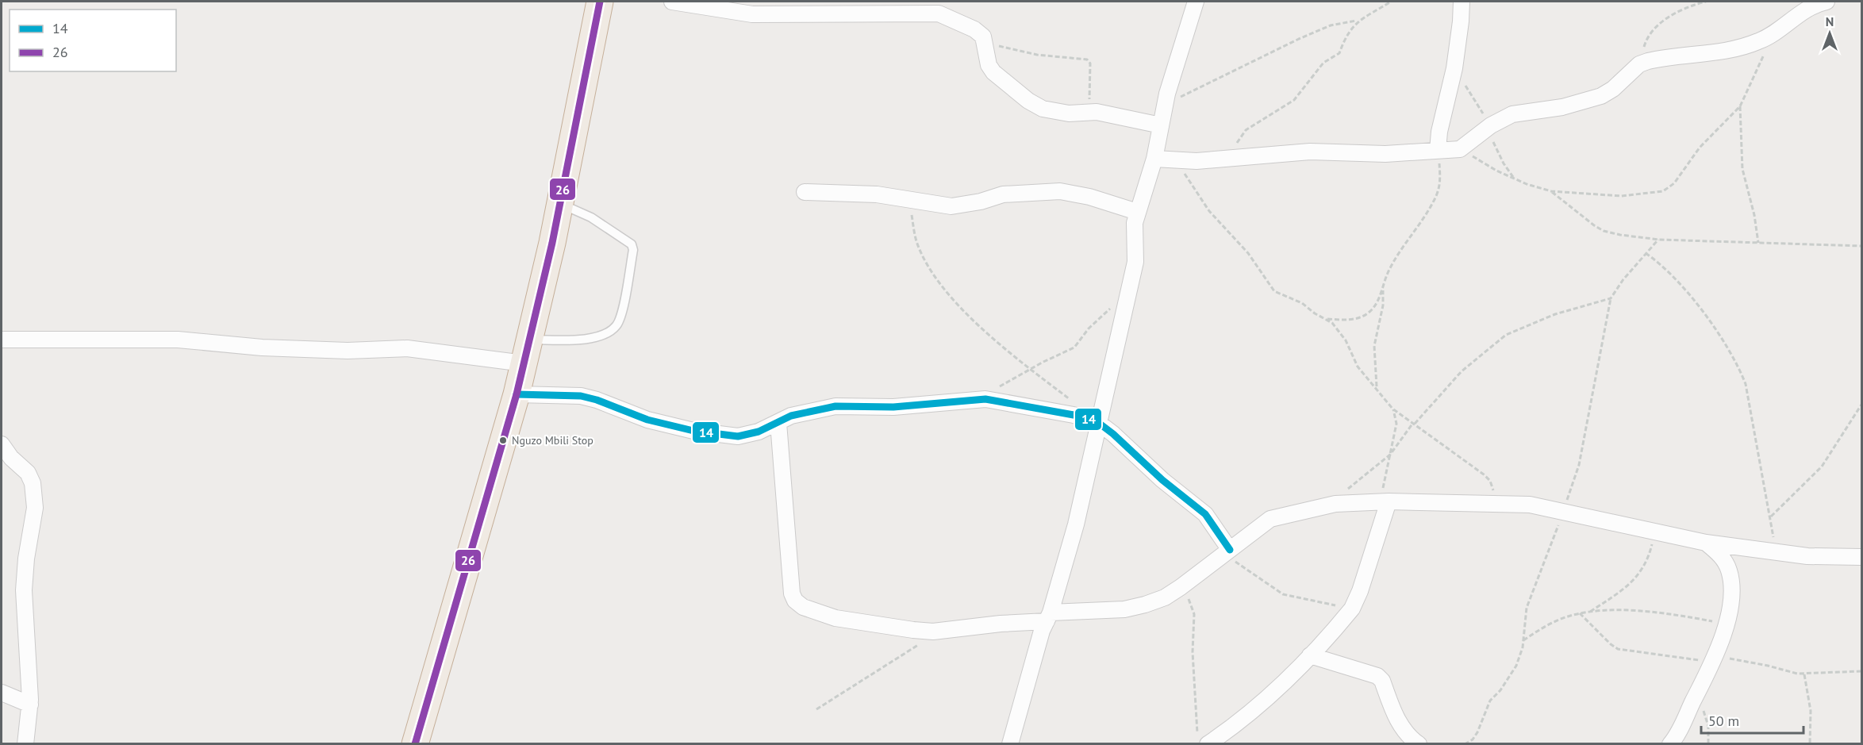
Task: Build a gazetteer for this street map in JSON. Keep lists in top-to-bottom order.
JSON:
{
  "places": ["Nguzo Mbili Stop"],
  "lines": ["transit line 26", "transit line 14"],
  "legend": ["14", "26"],
  "scale_bar": "50 m",
  "north": "top"
}
